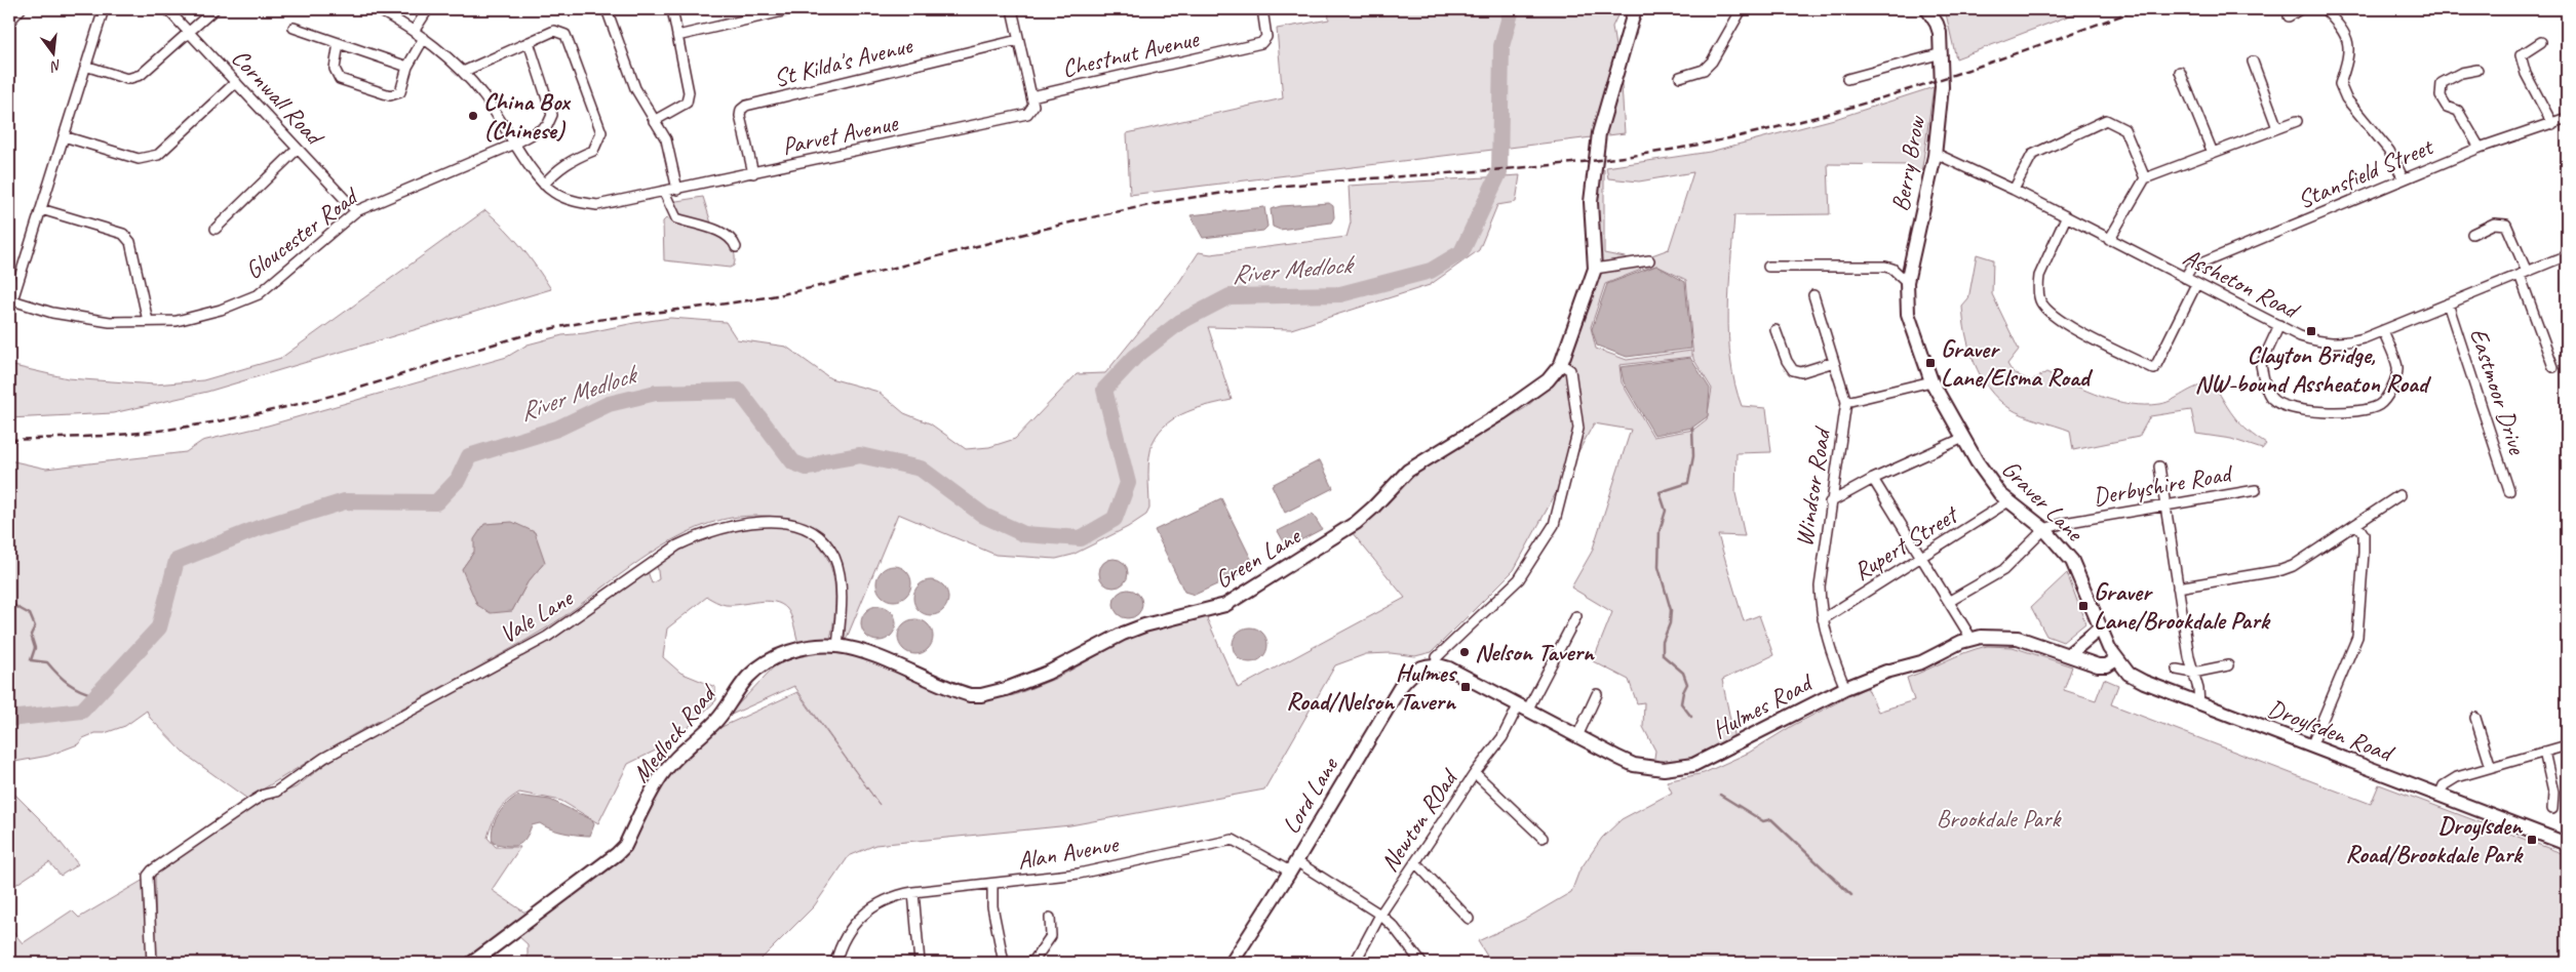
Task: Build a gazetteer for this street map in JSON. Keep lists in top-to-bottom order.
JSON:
{
  "streets": {
    "street": [
      "Chestnut Avenue",
      "St Kilda's Avenue",
      "Cornwall Road",
      "Parvet Avenue",
      "Berry Brow",
      "Stansfield Street",
      "Gloucester Road",
      "Assheton Road",
      "Eastmoor Drive",
      "Derbyshire Road",
      "Windsor Road",
      "Graver Lane",
      "Rupert Street",
      "Green Lane",
      "Vale Lane",
      "Hulmes Road",
      "Droylsden Road",
      "Medlock Road",
      "Lord Lane",
      "Newton ROad",
      "Alan Avenue"
    ]
  },
  "crossings": [
    ["Chestnut Avenue", "Parvet Avenue"],
    ["St Kilda's Avenue", "Parvet Avenue"],
    ["Cornwall Road", "Gloucester Road"],
    ["Berry Brow", "Assheton Road"],
    ["Berry Brow", "Graver Lane"],
    ["Stansfield Street", "Assheton Road"],
    ["Assheton Road", "Eastmoor Drive"],
    ["Derbyshire Road", "Graver Lane"],
    ["Windsor Road", "Rupert Street"],
    ["Windsor Road", "Hulmes Road"],
    ["Graver Lane", "Rupert Street"],
    ["Graver Lane", "Droylsden Road"],
    ["Green Lane", "Vale Lane"],
    ["Green Lane", "Medlock Road"],
    ["Vale Lane", "Medlock Road"],
    ["Hulmes Road", "Droylsden Road"],
    ["Hulmes Road", "Lord Lane"],
    ["Hulmes Road", "Newton ROad"],
    ["Lord Lane", "Alan Avenue"],
    ["Newton ROad", "Alan Avenue"]
  ],
  "water": ["River Medlock"],
  "parks": ["Brookdale Park"],
  "places": {
    "other": ["China Box (Chinese)", "Nelson Tavern"],
    "transit": [
      "Clayton Bridge, NW-bound Assheaton Road",
      "Graver Lane/Elsma Road",
      "Graver Lane/Brookdale Park",
      "Hulmes Road/Nelson Tavern",
      "Droylsden Road/Brookdale Park"
    ]
  },
  "north": "bottom"
}
